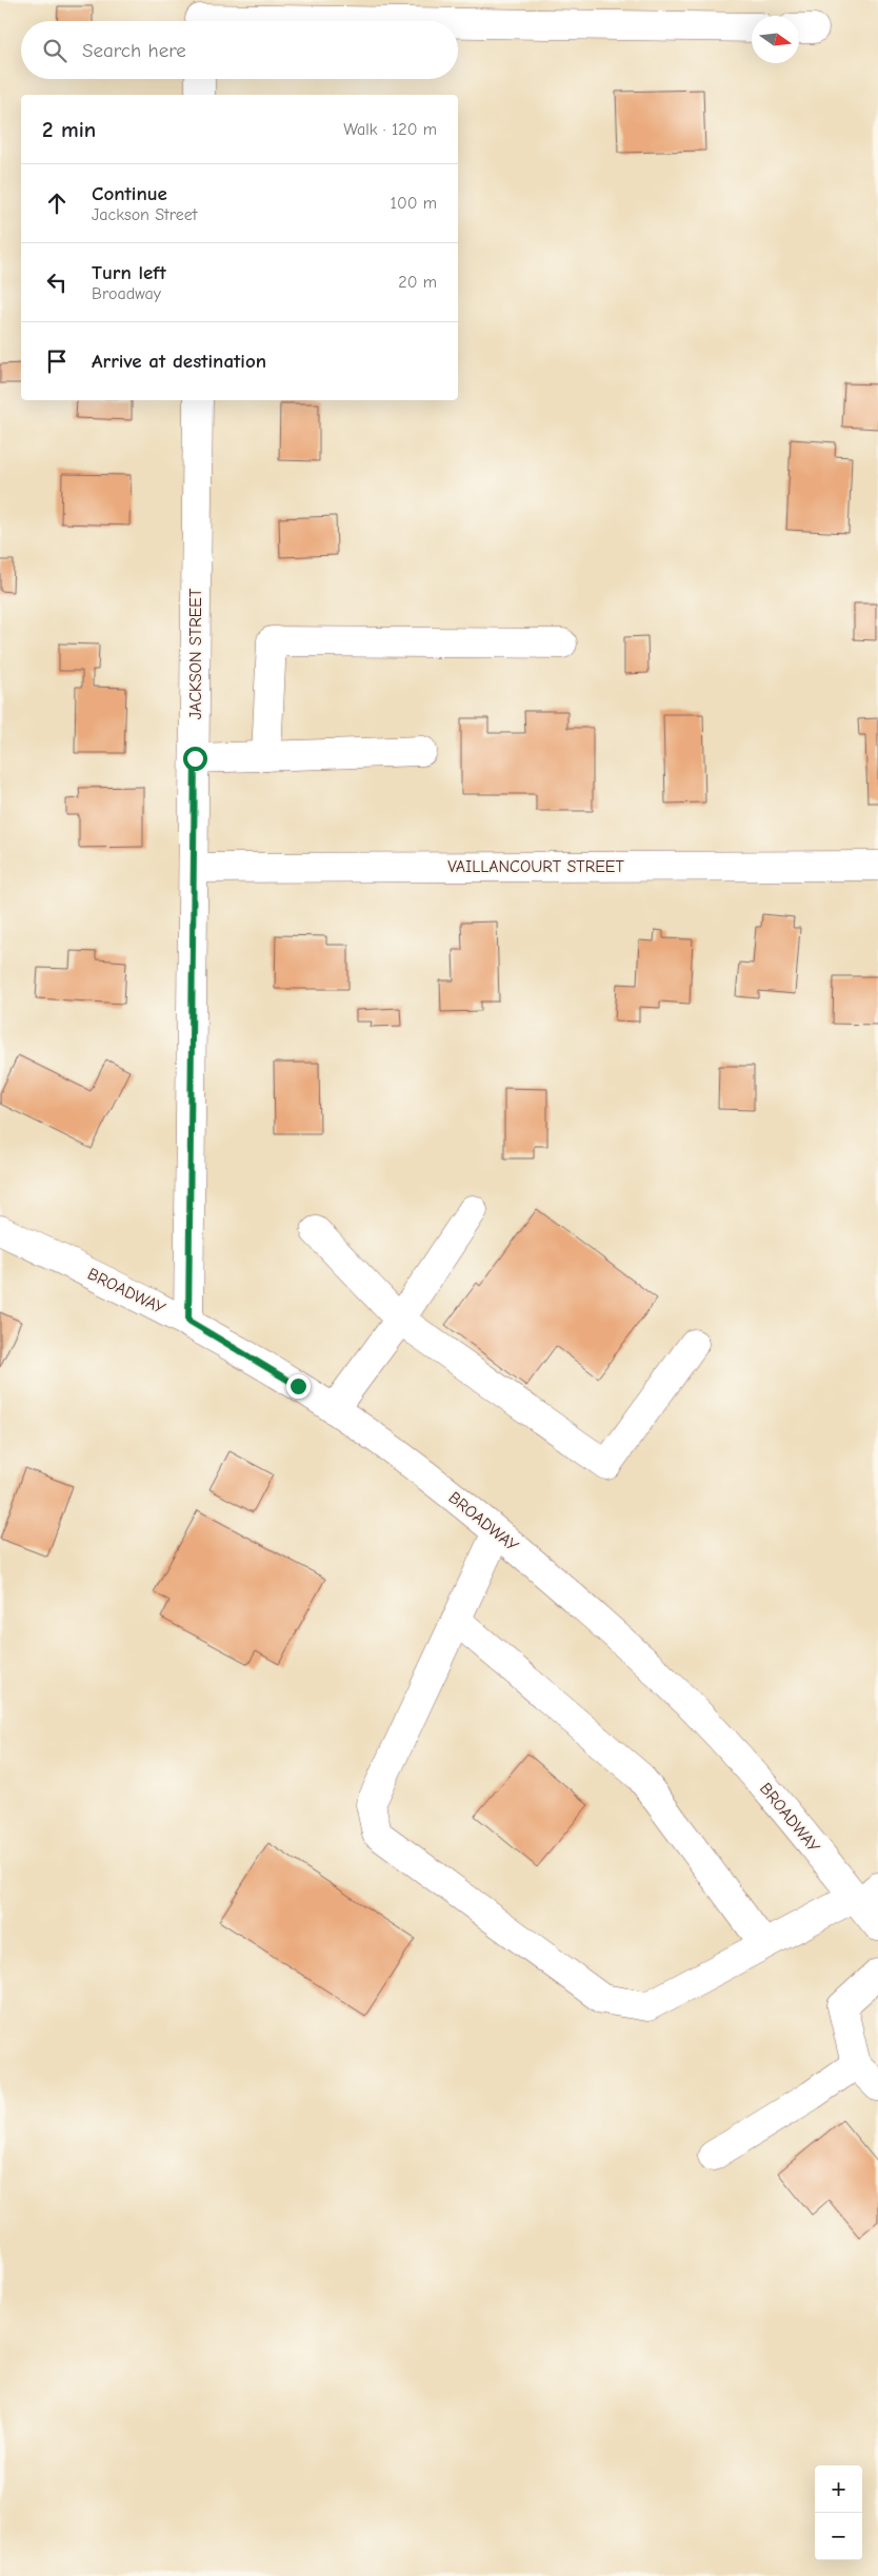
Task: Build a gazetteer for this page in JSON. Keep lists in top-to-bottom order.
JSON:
{
  "streets": {
    "street": ["JACKSON STREET", "VAILLANCOURT STREET", "BROADWAY"]
  },
  "crossings": [
    ["JACKSON STREET", "VAILLANCOURT STREET"],
    ["JACKSON STREET", "BROADWAY"]
  ],
  "north": "right",
  "page": {
    "search": "Search here",
    "heading": ["2 min", "Walk · 120 m"],
    "list": [
      ["Continue", "Jackson Street", "100 m"],
      ["Turn left", "Broadway", "20 m"],
      "Arrive at destination"
    ],
    "map_buttons": ["+", "−"]
  }
}
